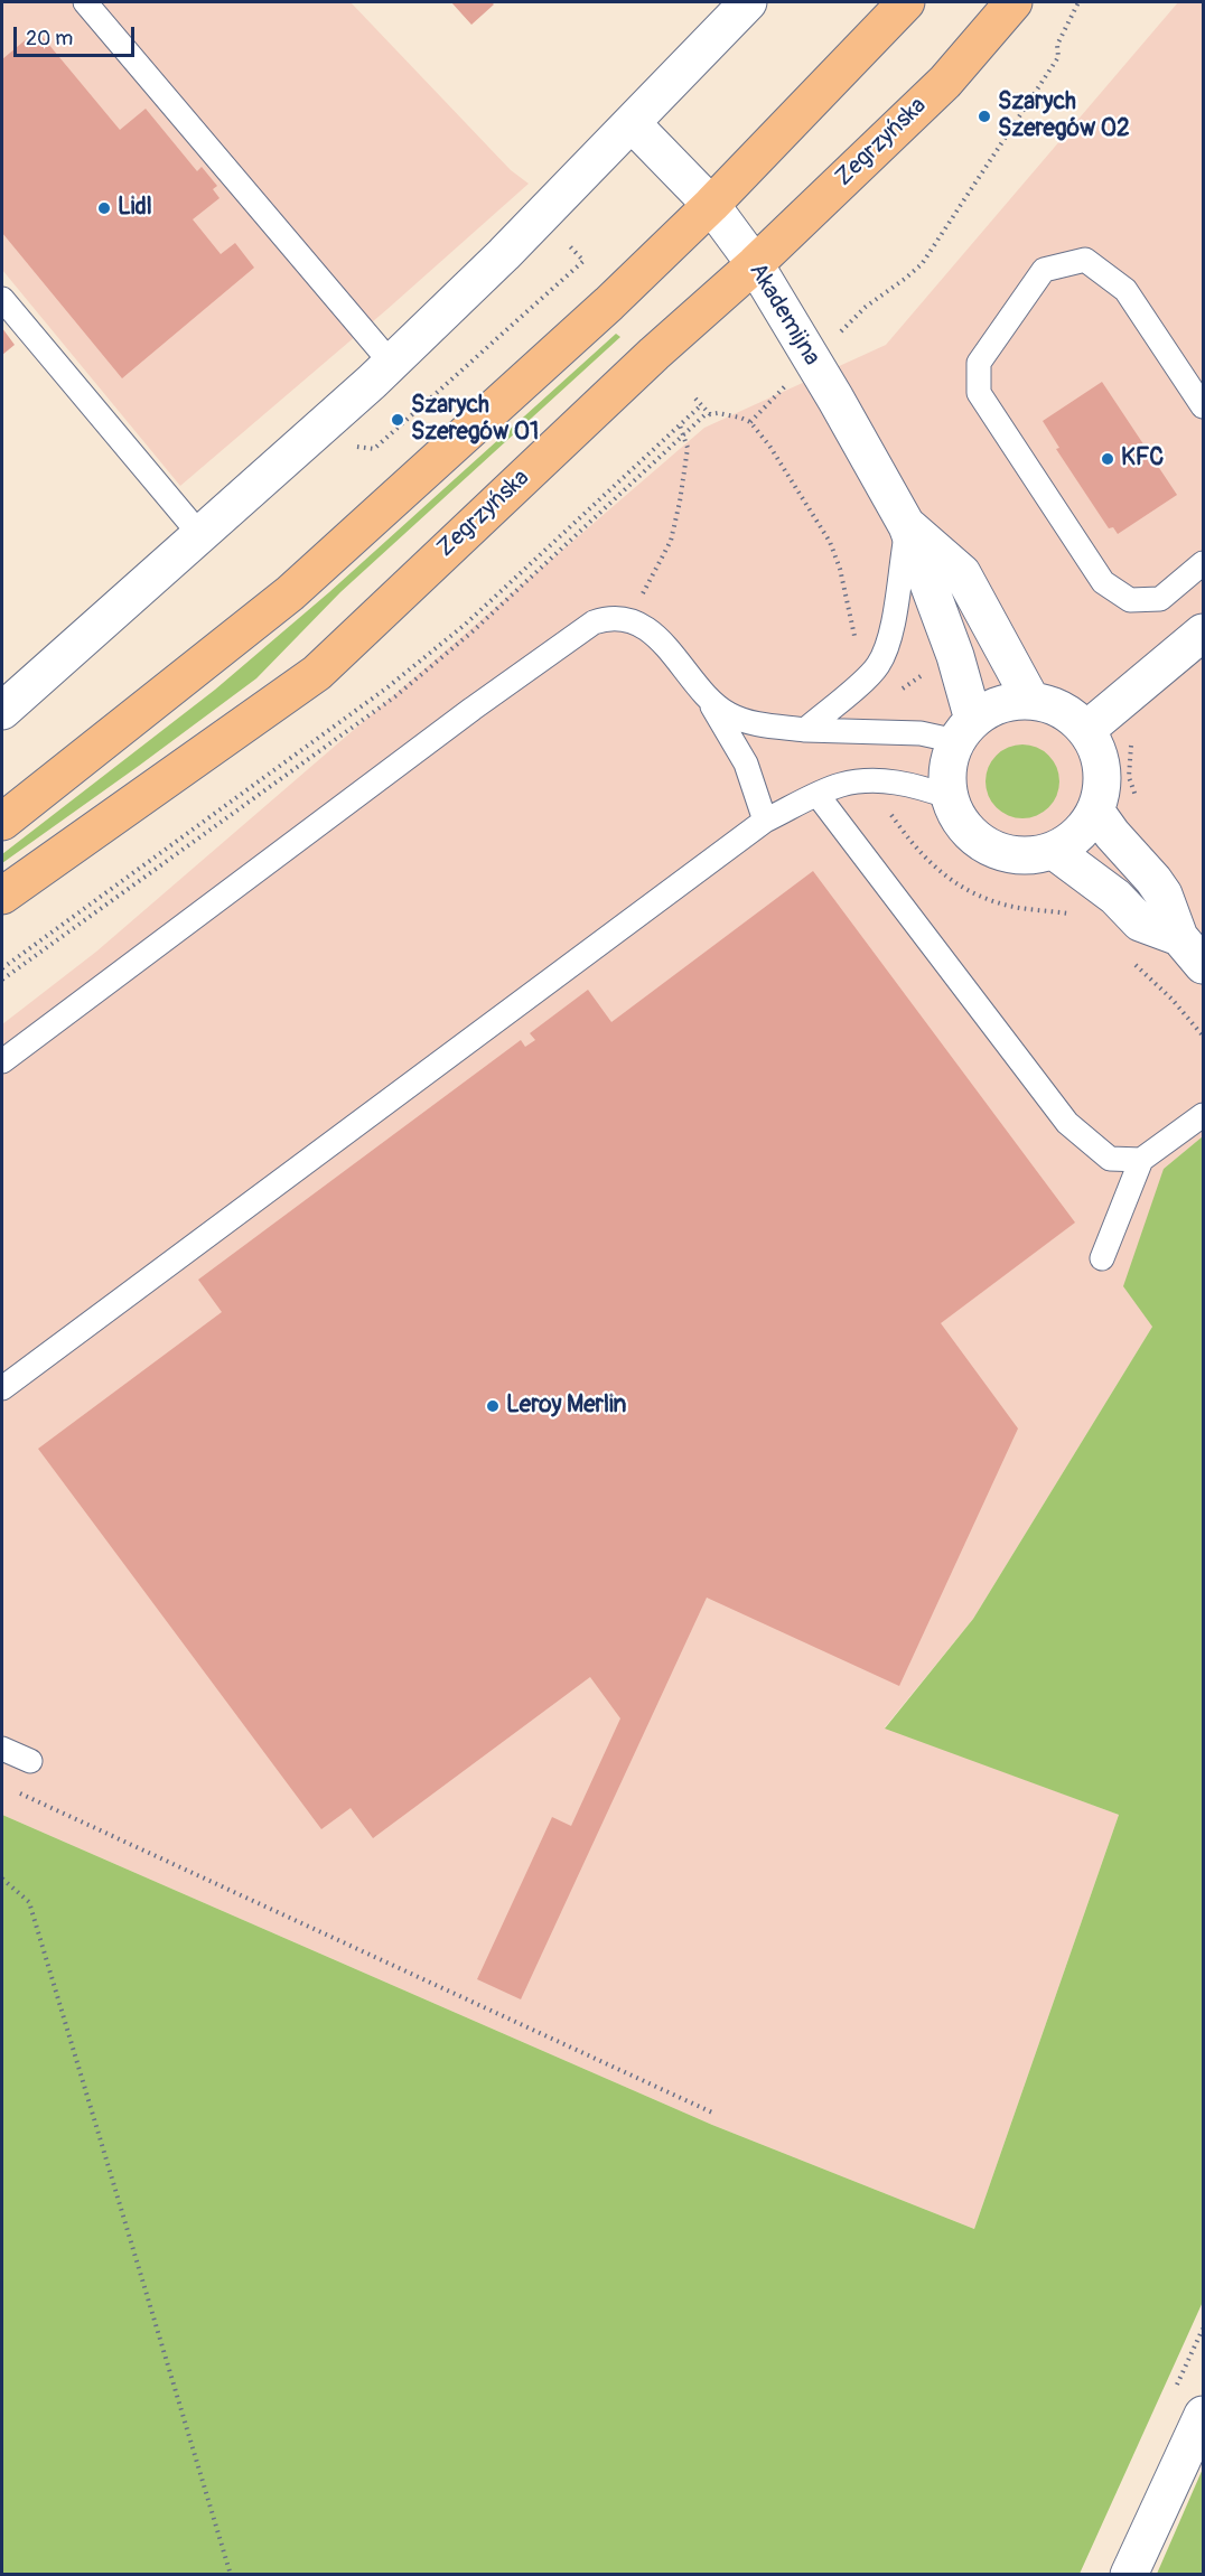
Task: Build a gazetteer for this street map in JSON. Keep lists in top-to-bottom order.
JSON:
{
  "streets": {
    "main road": ["Zegrzyńska"],
    "street": ["Akademijna"]
  },
  "crossings": [
    ["Zegrzyńska", "Akademijna"]
  ],
  "places": [
    "Szarych Szeregów 02",
    "Lidl",
    "Szarych Szeregów 01",
    "KFC",
    "Leroy Merlin"
  ],
  "scale_bar": "20 m"
}
